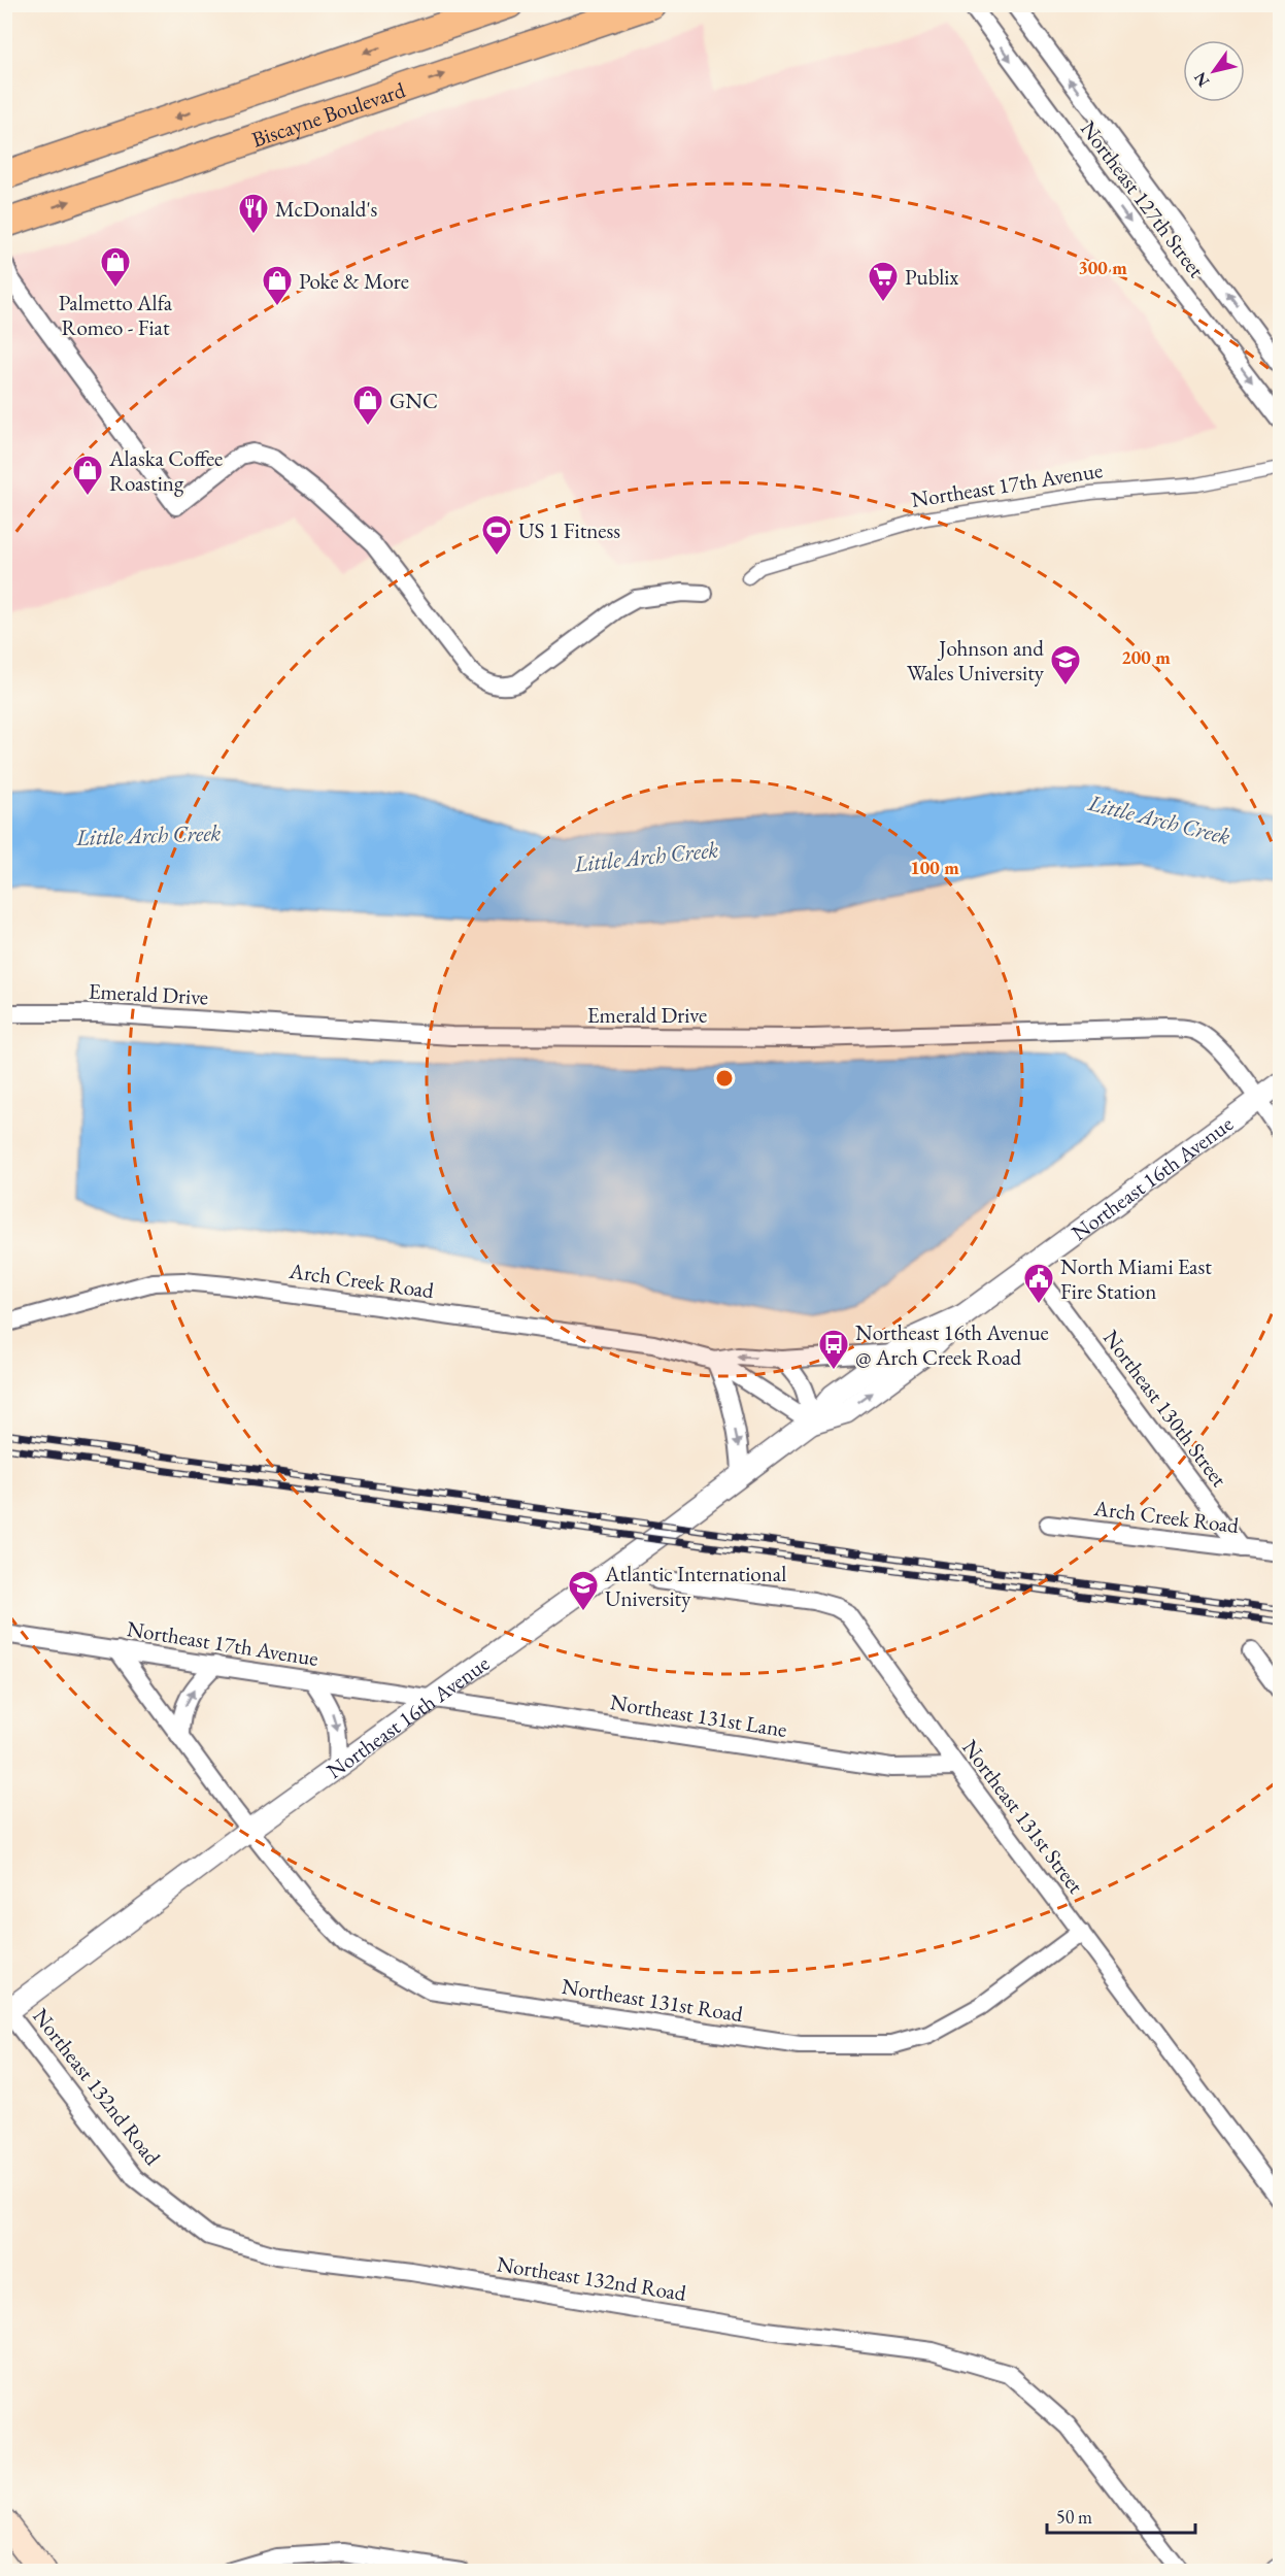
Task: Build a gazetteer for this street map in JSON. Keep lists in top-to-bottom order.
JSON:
{
  "streets": {
    "main road": ["Biscayne Boulevard"],
    "street": [
      "Northeast 127th Street",
      "Northeast 17th Avenue",
      "Emerald Drive",
      "Northeast 16th Avenue",
      "Arch Creek Road",
      "Northeast 130th Street",
      "Northeast 131st Lane",
      "Northeast 131st Street",
      "Northeast 131st Road",
      "Northeast 132nd Road"
    ]
  },
  "crossings": [
    ["Northeast 17th Avenue", "Northeast 16th Avenue"],
    ["Northeast 17th Avenue", "Northeast 131st Lane"],
    ["Northeast 17th Avenue", "Northeast 131st Road"],
    ["Emerald Drive", "Northeast 16th Avenue"],
    ["Northeast 16th Avenue", "Arch Creek Road"],
    ["Northeast 16th Avenue", "Northeast 130th Street"],
    ["Northeast 16th Avenue", "Northeast 131st Lane"],
    ["Northeast 16th Avenue", "Northeast 131st Road"],
    ["Northeast 16th Avenue", "Northeast 132nd Road"],
    ["Arch Creek Road", "Northeast 130th Street"],
    ["Northeast 131st Lane", "Northeast 131st Street"],
    ["Northeast 131st Street", "Northeast 131st Road"]
  ],
  "water": ["Little Arch Creek"],
  "places": {
    "restaurant": ["McDonald's"],
    "shop": [
      "Palmetto Alfa Romeo - Fiat",
      "Poke & More",
      "GNC",
      "Alaska Coffee Roasting"
    ],
    "supermarket": ["Publix"],
    "sports": ["US 1 Fitness"],
    "school or university": ["Johnson and Wales University", "Atlantic International University"],
    "public building": ["North Miami East Fire Station"],
    "bus stop": ["Northeast 16th Avenue @ Arch Creek Road"]
  },
  "scale_bar": "50 m",
  "north": "bottom left",
  "rings": ["300 m", "200 m", "100 m"]
}
